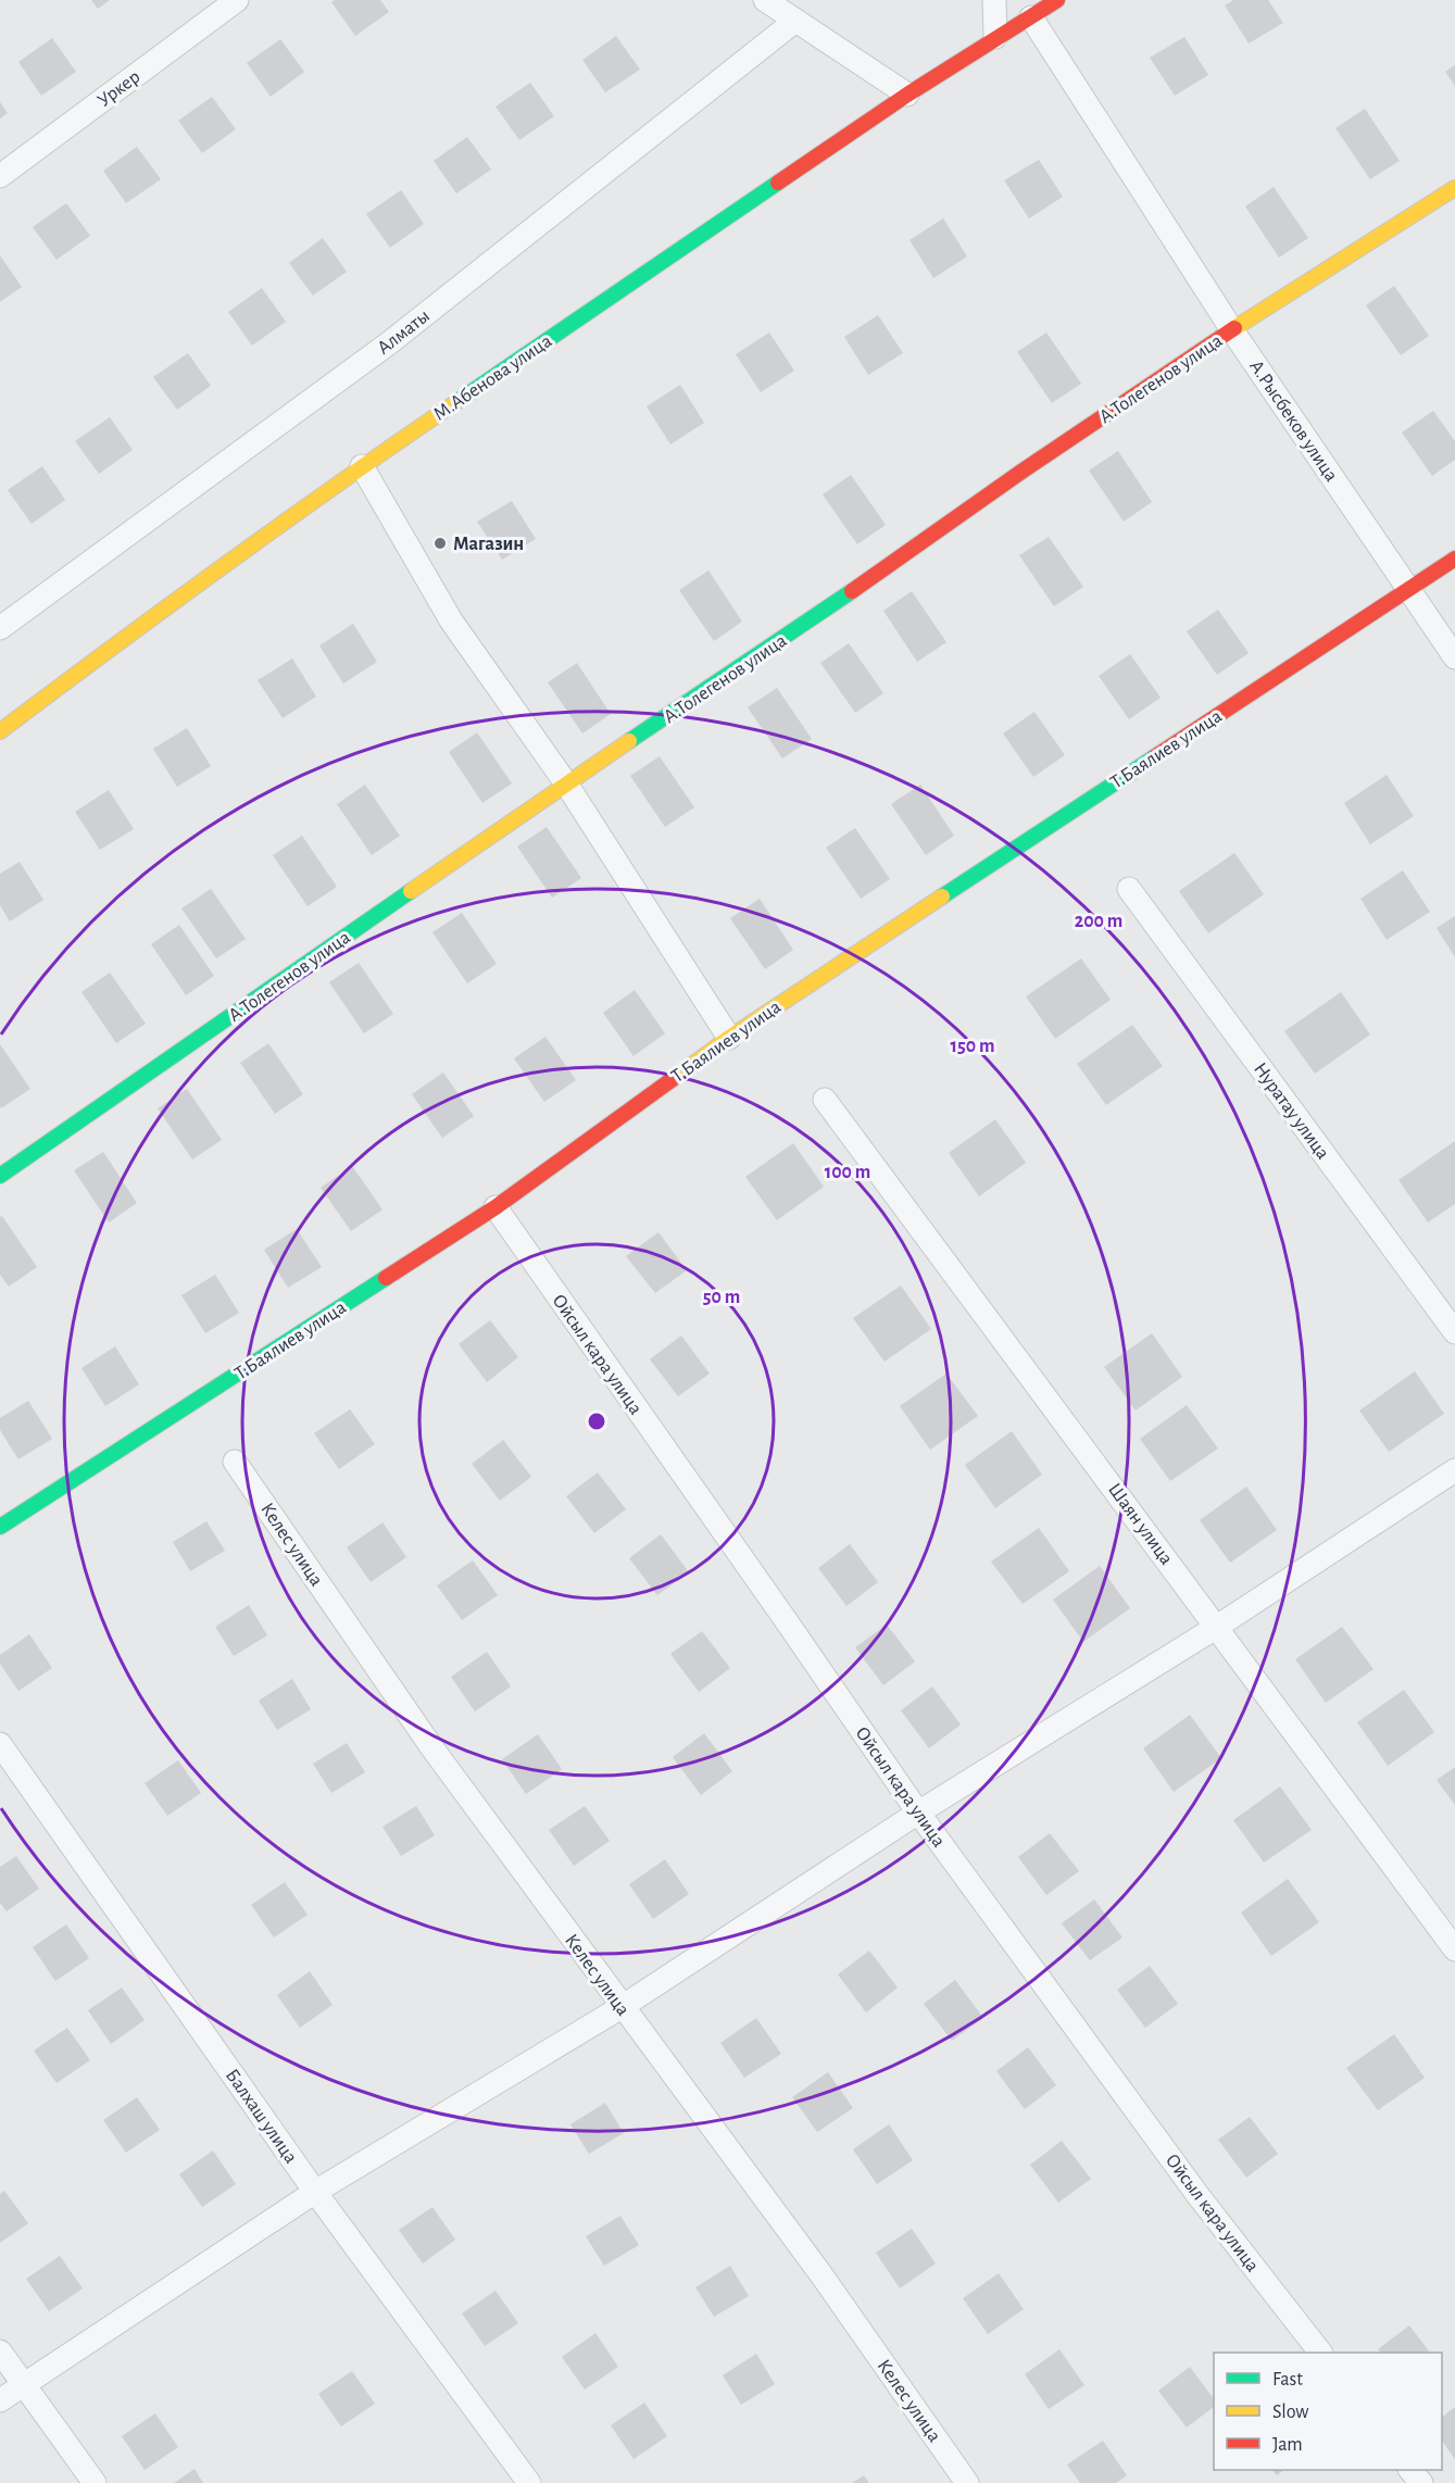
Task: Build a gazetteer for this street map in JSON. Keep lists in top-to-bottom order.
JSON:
{
  "streets": {
    "street": [
      "Уркер",
      "Алматы",
      "М.Абенова улица",
      "А.Толегенов улица",
      "А.Рысбеков улица",
      "Т.Баялиев улица",
      "Нуратау улица",
      "Ойсыл кара улица",
      "Шаян улица",
      "Келес улица",
      "Балхаш улица"
    ]
  },
  "crossings": [
    ["М.Абенова улица", "А.Рысбеков улица"],
    ["А.Толегенов улица", "А.Рысбеков улица"],
    ["А.Рысбеков улица", "Т.Баялиев улица"],
    ["Т.Баялиев улица", "Ойсыл кара улица"]
  ],
  "places": ["Магазин"],
  "legend": ["Fast", "Slow", "Jam"],
  "rings": [
    "200 m",
    "150 m",
    "100 m",
    "50 m"
  ]
}
